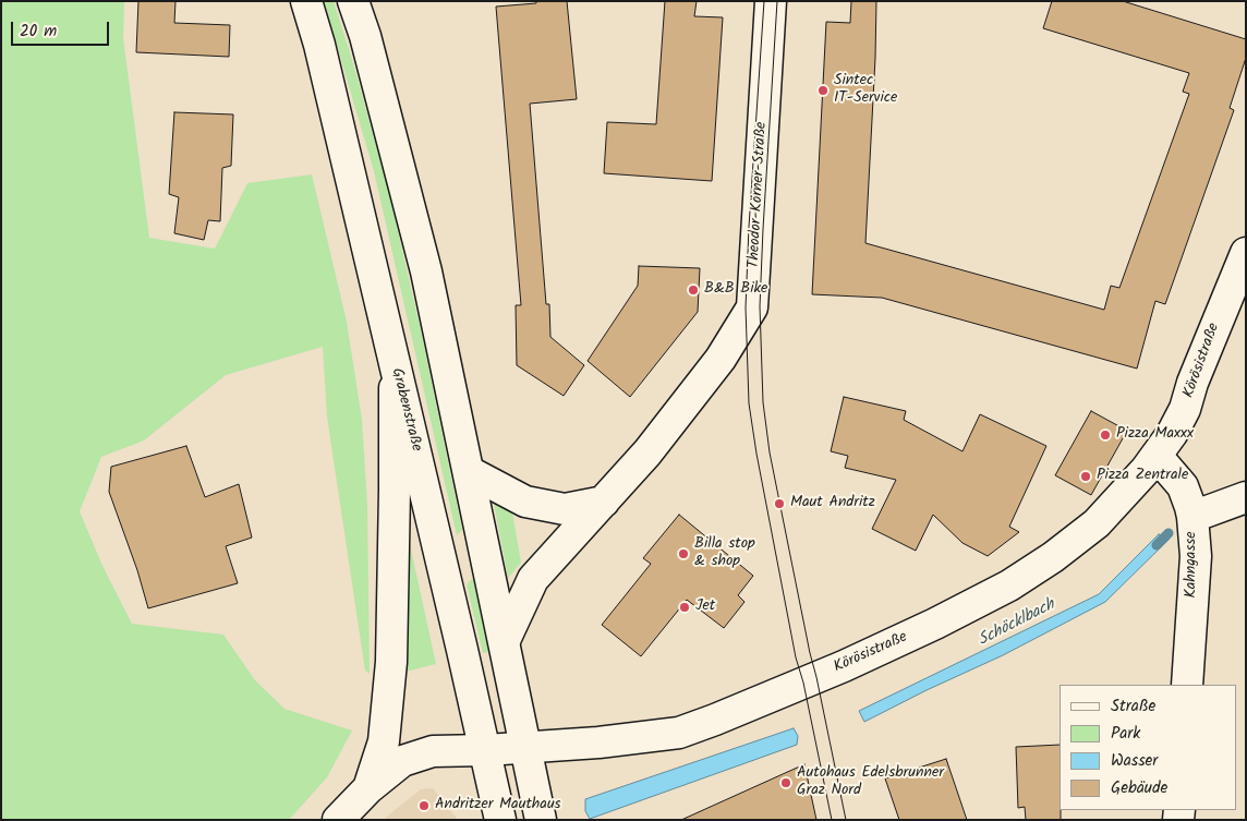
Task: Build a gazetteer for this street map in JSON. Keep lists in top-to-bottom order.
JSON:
{
  "streets": {
    "main road": [
      "Theodor-Körner-Straße",
      "Körösistraße",
      "Grabenstraße",
      "Kahngasse"
    ]
  },
  "crossings": [
    ["Körösistraße", "Grabenstraße"]
  ],
  "water": ["Schöcklbach"],
  "places": [
    "Sintec IT-Service",
    "B&B Bike",
    "Pizza Maxxx",
    "Pizza Zentrale",
    "Maut Andritz",
    "Billa stop & shop",
    "Jet",
    "Autohaus Edelsbrunner Graz Nord",
    "Andritzer Mauthaus"
  ],
  "legend": [
    "Straße",
    "Park",
    "Wasser",
    "Gebäude"
  ],
  "scale_bar": "20 m"
}
